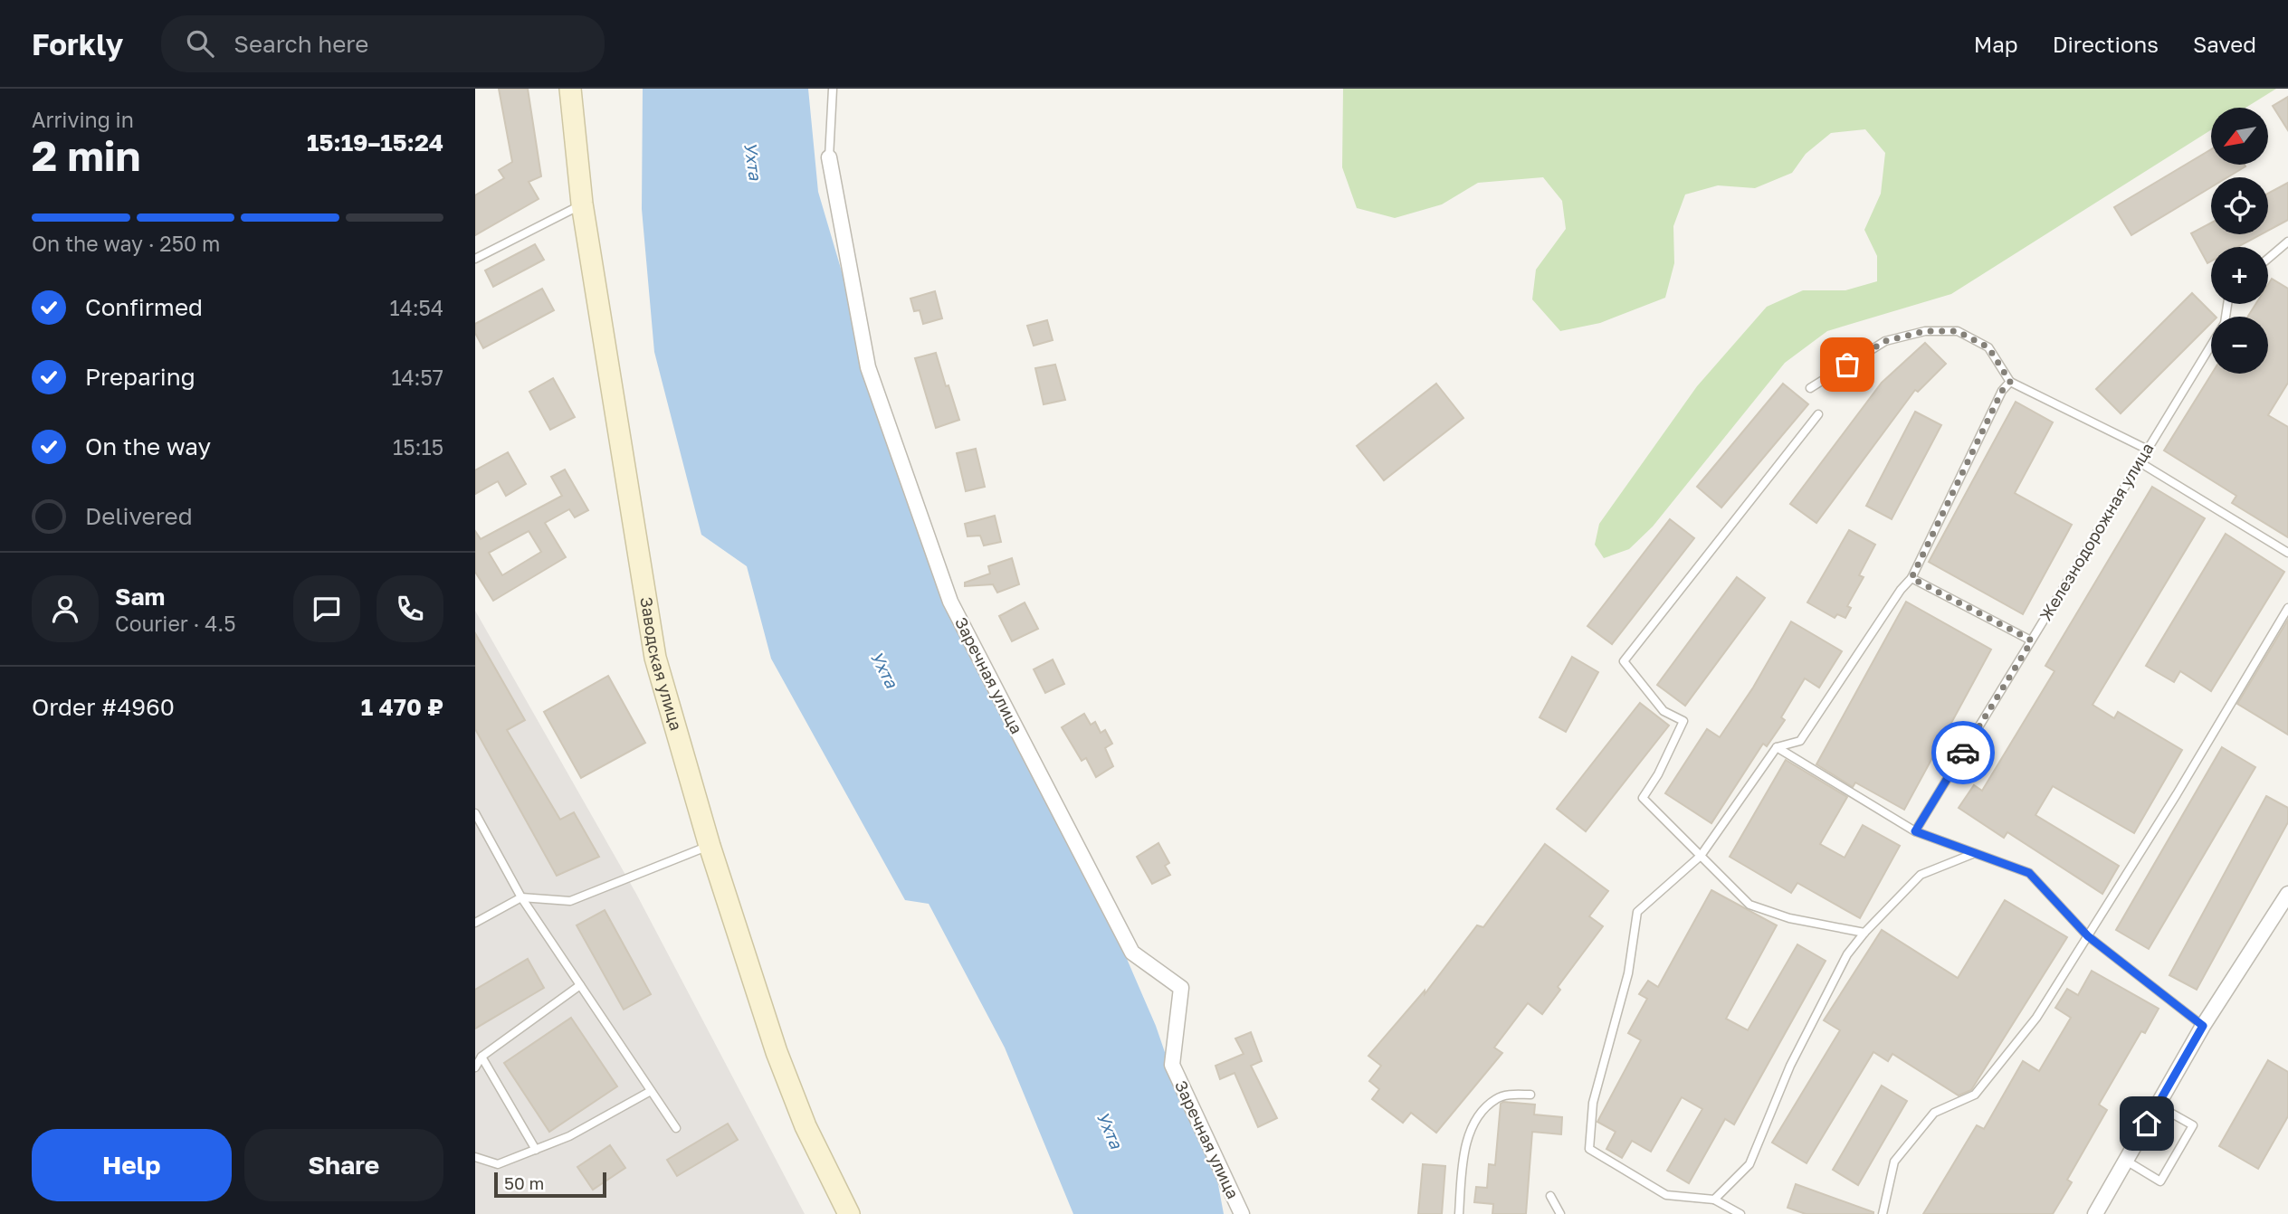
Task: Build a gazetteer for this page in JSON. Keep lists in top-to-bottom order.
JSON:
{
  "streets": {
    "street": ["Заводская улица", "Заречная улица"],
    "lane": ["Железнодорожная улица"]
  },
  "water": ["Ухта"],
  "scale_bar": "50 m",
  "north": "bottom left",
  "page": {
    "header": "Forkly",
    "search": "Search here",
    "nav": ["Map", "Directions", "Saved"],
    "heading": ["2 min", "Arriving in", "15:19–15:24"],
    "panel": [
      "Sam",
      "Courier · 4.5",
      "Order #4960",
      "1 470 ₽"
    ],
    "map_buttons": ["+", "−"],
    "bar": "On the way · 250 m",
    "list": [
      ["Confirmed", "14:54"],
      ["Preparing", "14:57"],
      ["On the way", "15:15"],
      "Delivered"
    ],
    "buttons": ["Help", "Share"],
    "scale": "50 m"
  }
}
